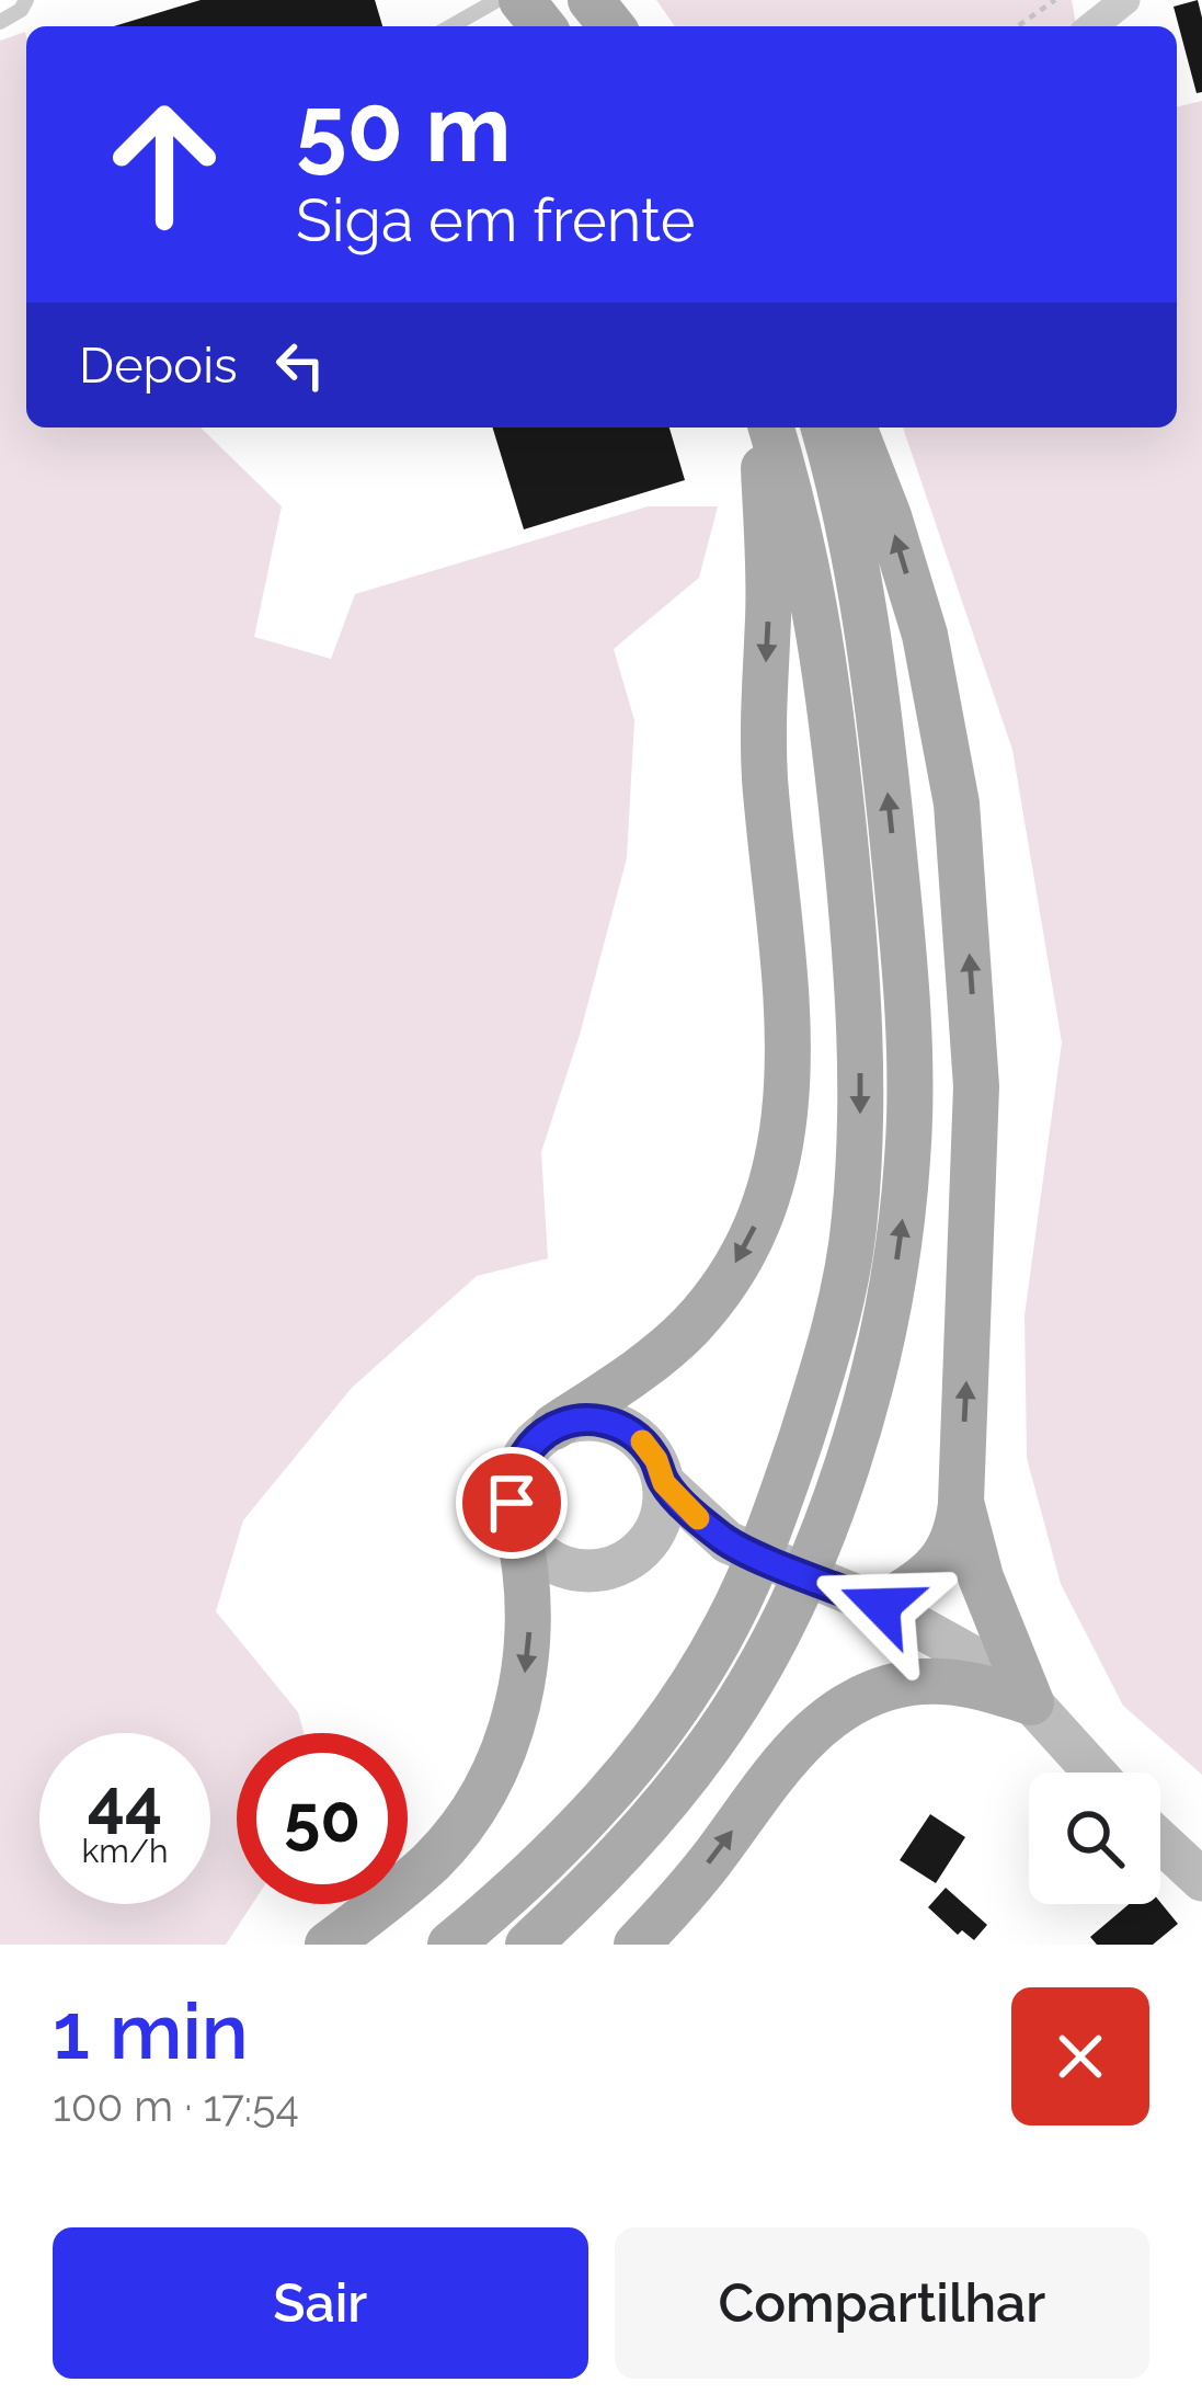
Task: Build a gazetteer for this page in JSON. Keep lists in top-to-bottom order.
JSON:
{
  "page": {
    "turn": ["50 m", "Siga em frente"],
    "then": "Depois",
    "speed": "44 km/h",
    "limit": "50",
    "heading": ["1 min", "100 m · 17:54"],
    "buttons": ["Sair", "Compartilhar"]
  }
}
